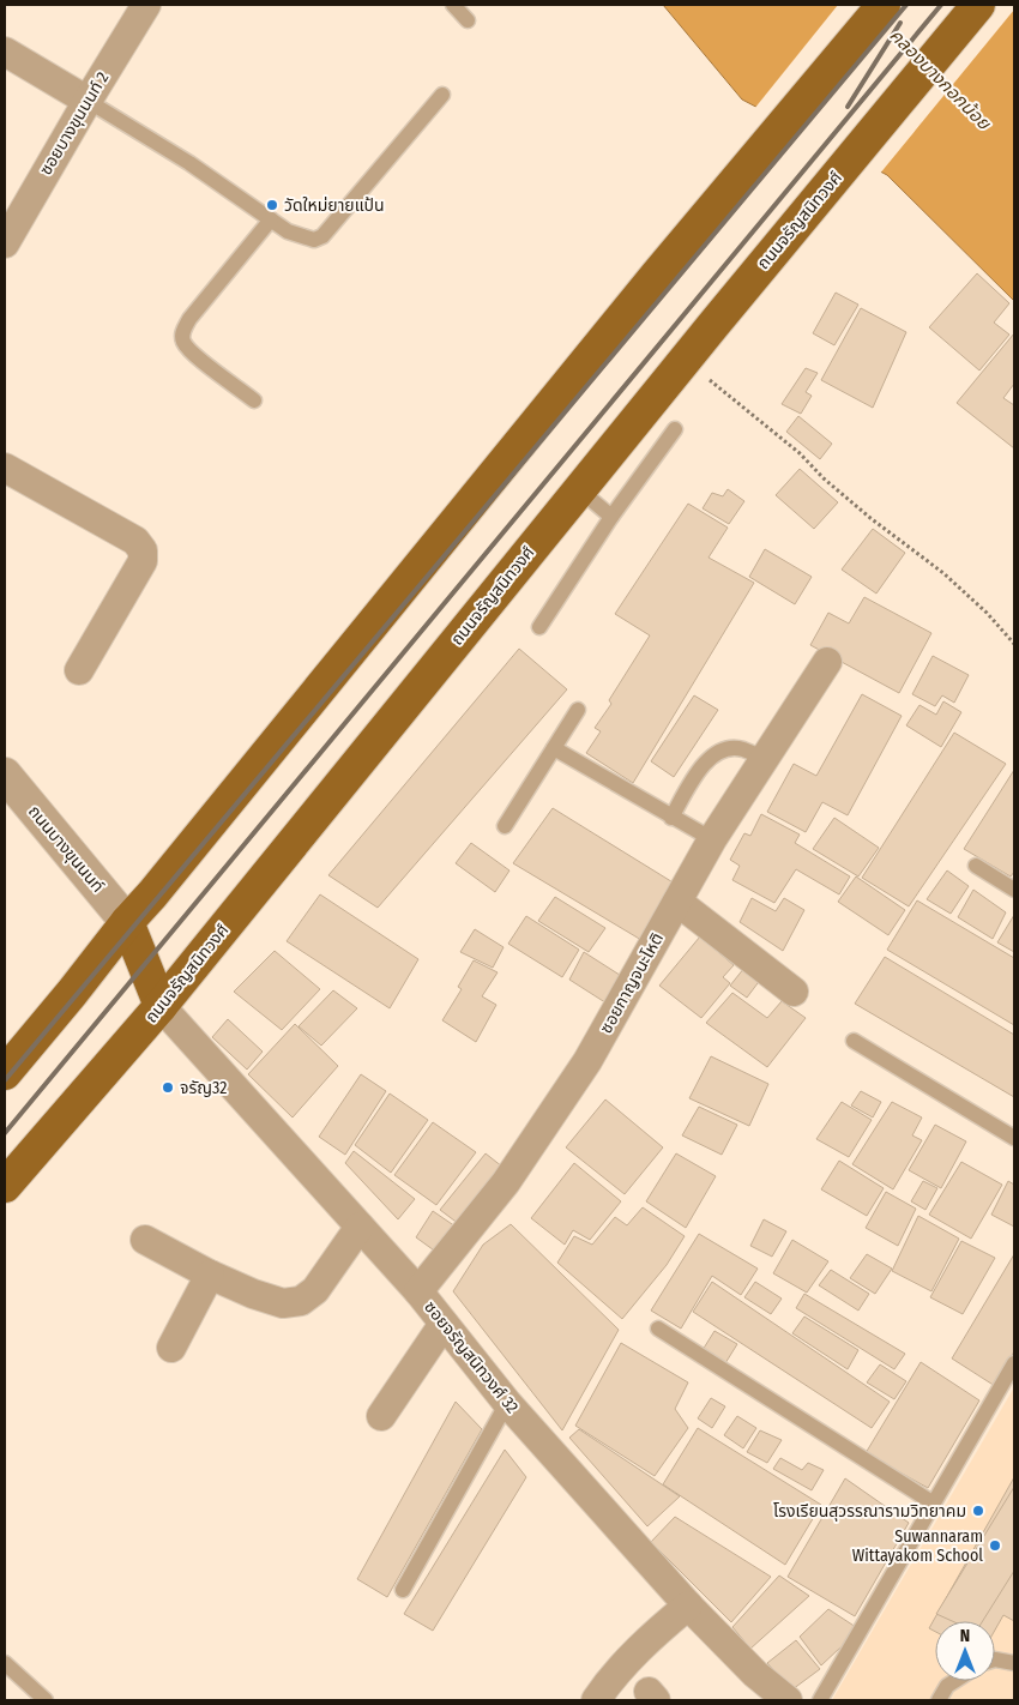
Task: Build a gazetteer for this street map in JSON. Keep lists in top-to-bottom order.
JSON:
{
  "streets": {
    "main road": ["ถนนจรัญสนิทวงศ์"],
    "street": [
      "ซอยบางขุนนนท์ 2",
      "ถนนบางขุนนนท์",
      "ซอยกาญจนะโหติ",
      "ซอยจรัญสนิทวงศ์ 32"
    ]
  },
  "crossings": [
    ["ถนนจรัญสนิทวงศ์", "ซอยจรัญสนิทวงศ์ 32"],
    ["ซอยกาญจนะโหติ", "ซอยจรัญสนิทวงศ์ 32"]
  ],
  "water": ["คลองบางกอกน้อย"],
  "places": [
    "วัดใหม่ยายแป้น",
    "จรัญ32",
    "โรงเรียนสุวรรณารามวิทยาคม",
    "Suwannaram Wittayakom School"
  ],
  "north": "top"
}
